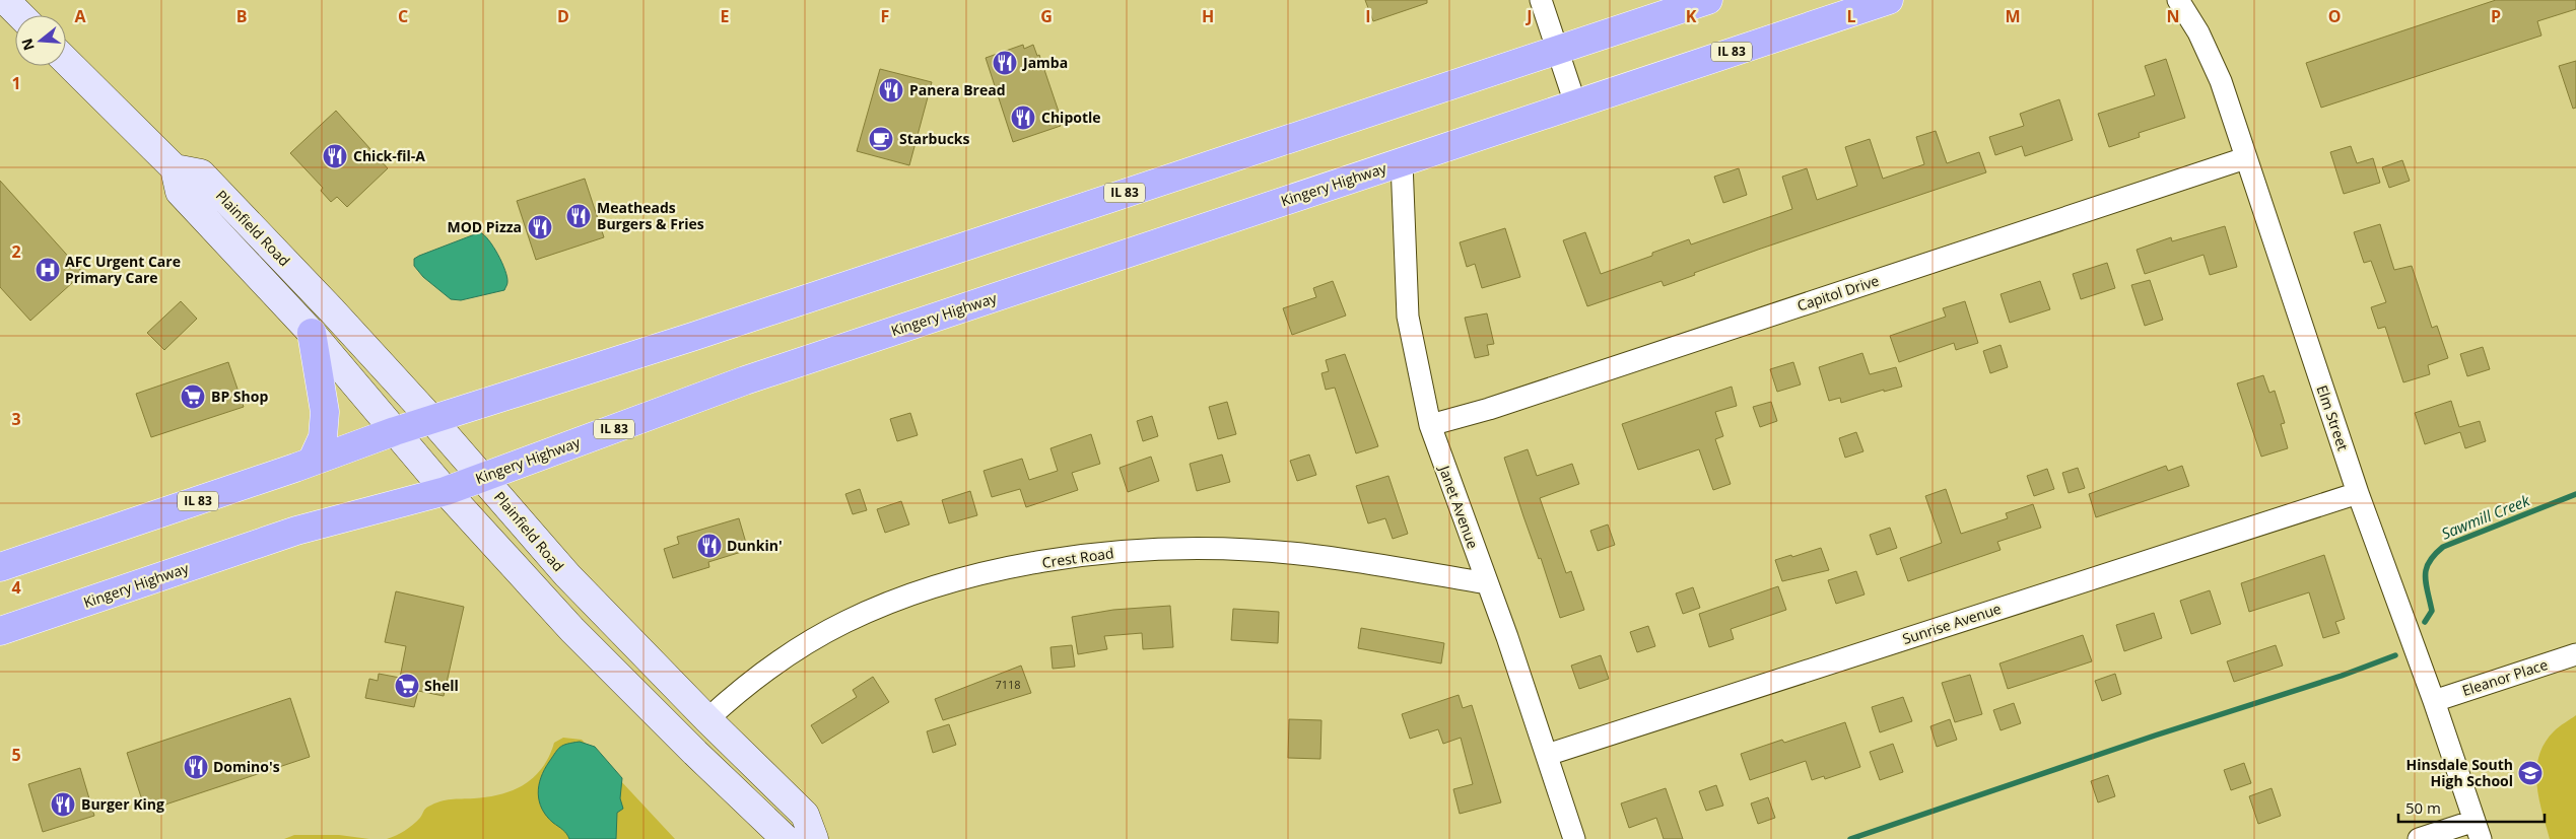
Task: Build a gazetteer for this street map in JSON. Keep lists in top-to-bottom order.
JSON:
{
  "streets": {
    "highway": ["IL 83", "Kingery Highway"],
    "main road": ["Plainfield Road"],
    "street": [
      "Capitol Drive",
      "Elm Street",
      "Janet Avenue",
      "Crest Road",
      "Sunrise Avenue",
      "Eleanor Place"
    ]
  },
  "crossings": [
    ["IL 83", "Plainfield Road"],
    ["Kingery Highway", "Plainfield Road"],
    ["Kingery Highway", "Janet Avenue"],
    ["Plainfield Road", "Crest Road"],
    ["Capitol Drive", "Elm Street"],
    ["Capitol Drive", "Janet Avenue"],
    ["Elm Street", "Sunrise Avenue"],
    ["Elm Street", "Eleanor Place"],
    ["Janet Avenue", "Crest Road"],
    ["Janet Avenue", "Sunrise Avenue"]
  ],
  "water": ["Sawmill Creek"],
  "places": {
    "restaurant": [
      "Jamba",
      "Panera Bread",
      "Chipotle",
      "Chick-fil-A",
      "Meatheads Burgers & Fries",
      "MOD Pizza",
      "Dunkin'",
      "Domino's",
      "Burger King"
    ],
    "cafe": ["Starbucks"],
    "hospital": ["AFC Urgent Care Primary Care"],
    "supermarket": ["BP Shop", "Shell"],
    "school or university": ["Hinsdale South High School"]
  },
  "house_numbers": ["7118"],
  "scale_bar": "50 m",
  "north": "left",
  "grid": {
    "columns": [
      "A",
      "B",
      "C",
      "D",
      "E",
      "F",
      "G",
      "H",
      "I",
      "J",
      "K",
      "L",
      "M",
      "N",
      "O",
      "P"
    ],
    "rows": [
      "1",
      "2",
      "3",
      "4",
      "5"
    ]
  }
}
